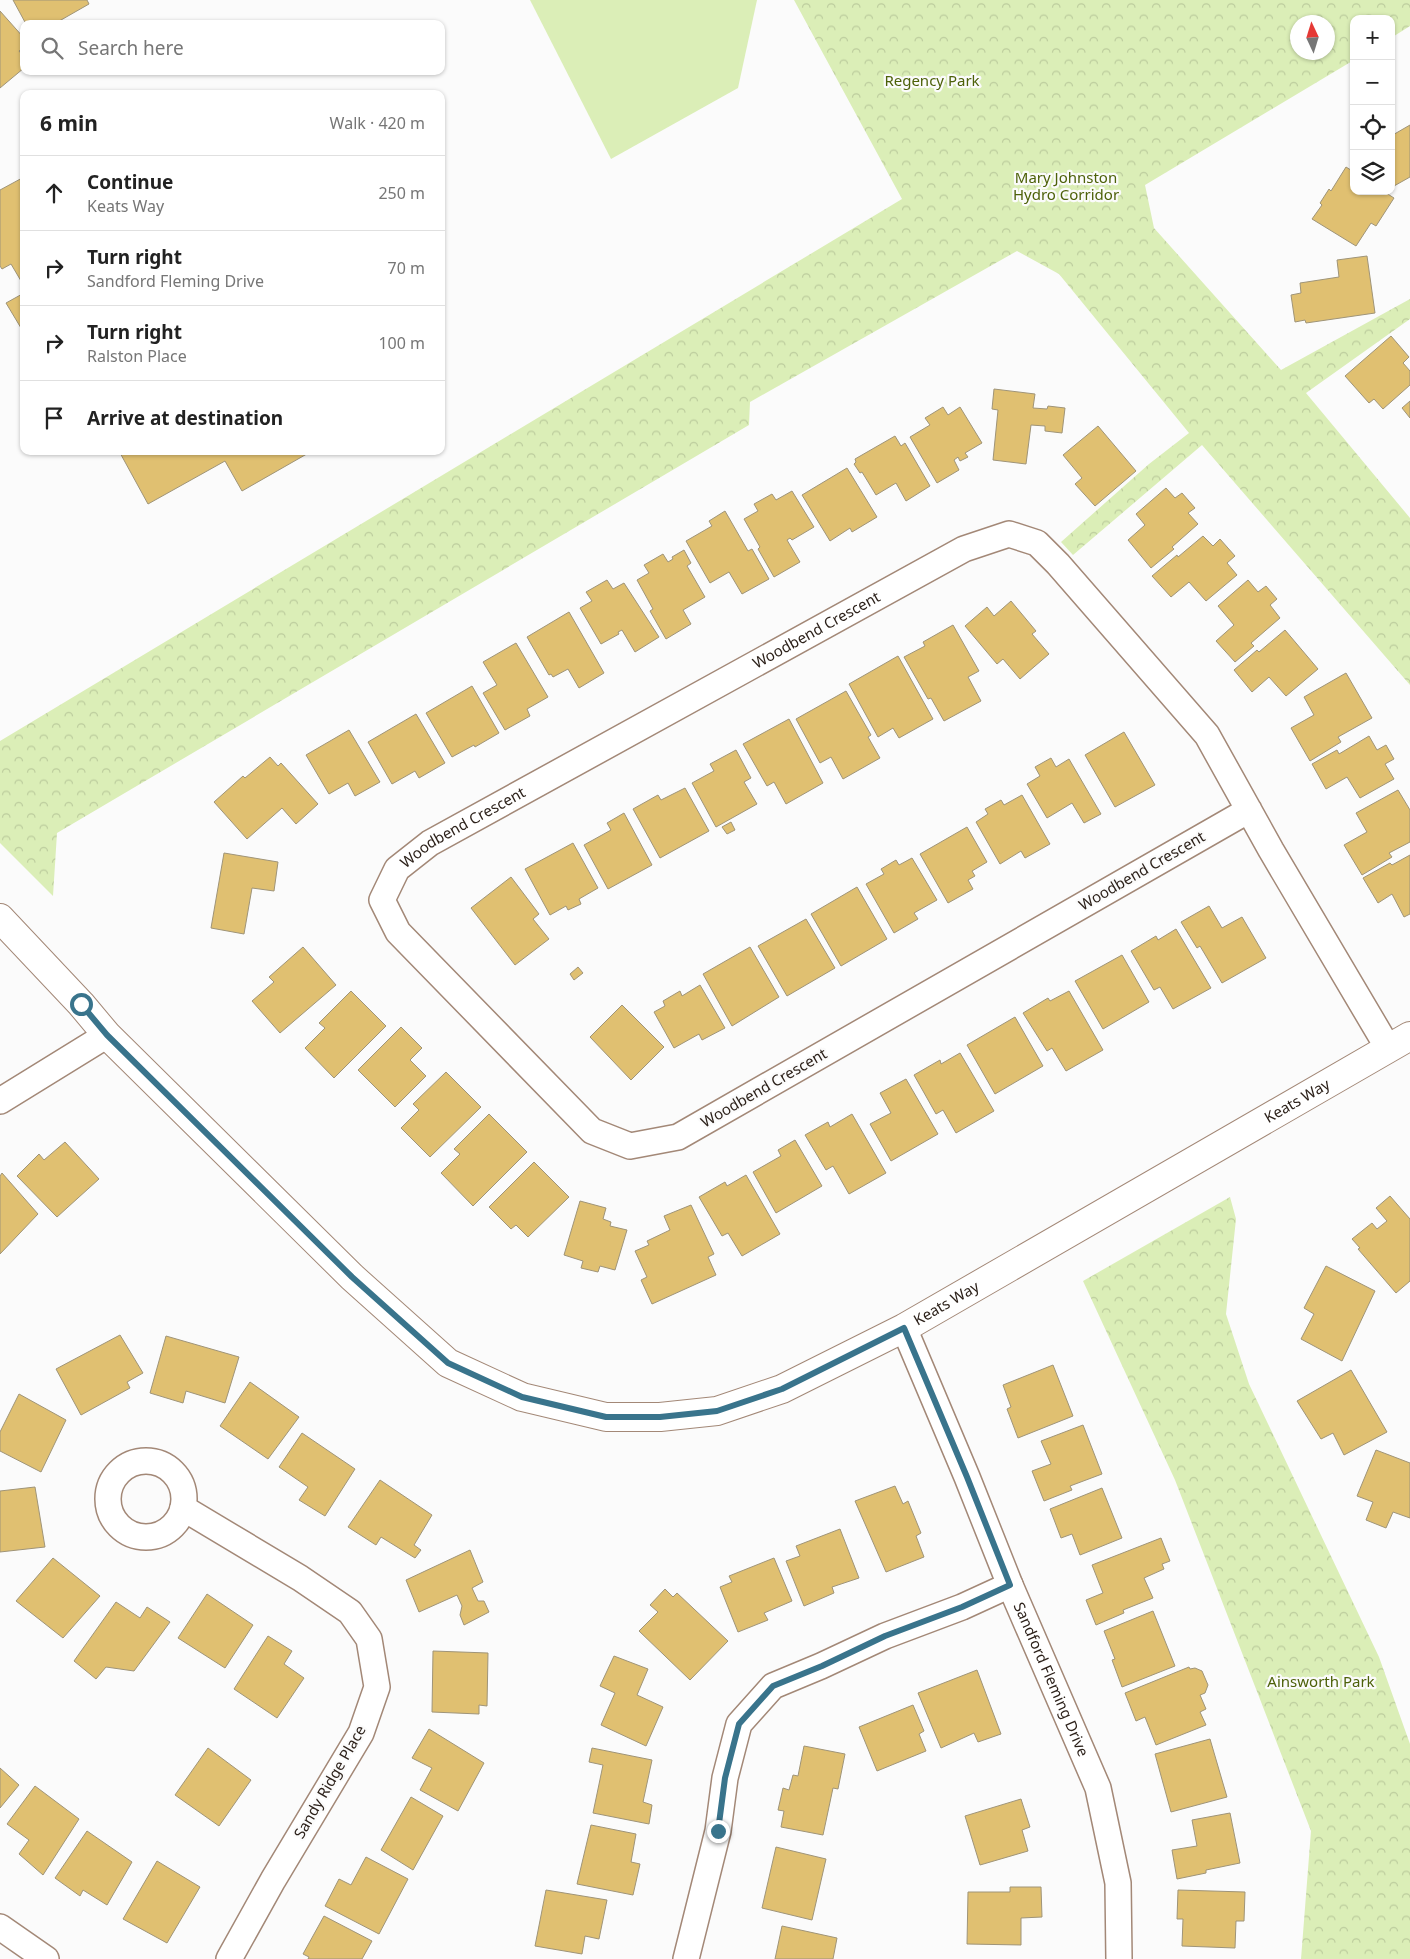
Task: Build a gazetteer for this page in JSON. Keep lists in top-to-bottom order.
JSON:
{
  "streets": {
    "street": [
      "Woodbend Crescent",
      "Keats Way",
      "Sandford Fleming Drive",
      "Sandy Ridge Place"
    ]
  },
  "crossings": [
    ["Woodbend Crescent", "Keats Way"],
    ["Keats Way", "Sandford Fleming Drive"]
  ],
  "parks": ["Regency Park", "Mary Johnston Hydro Corridor", "Ainsworth Park"],
  "north": "top",
  "page": {
    "map_buttons": ["+", "−"],
    "search": "Search here",
    "heading": ["6 min", "Walk · 420 m"],
    "list": [
      ["Continue", "Keats Way", "250 m"],
      ["Turn right", "Sandford Fleming Drive", "70 m"],
      ["Turn right", "Ralston Place", "100 m"],
      "Arrive at destination"
    ]
  }
}
